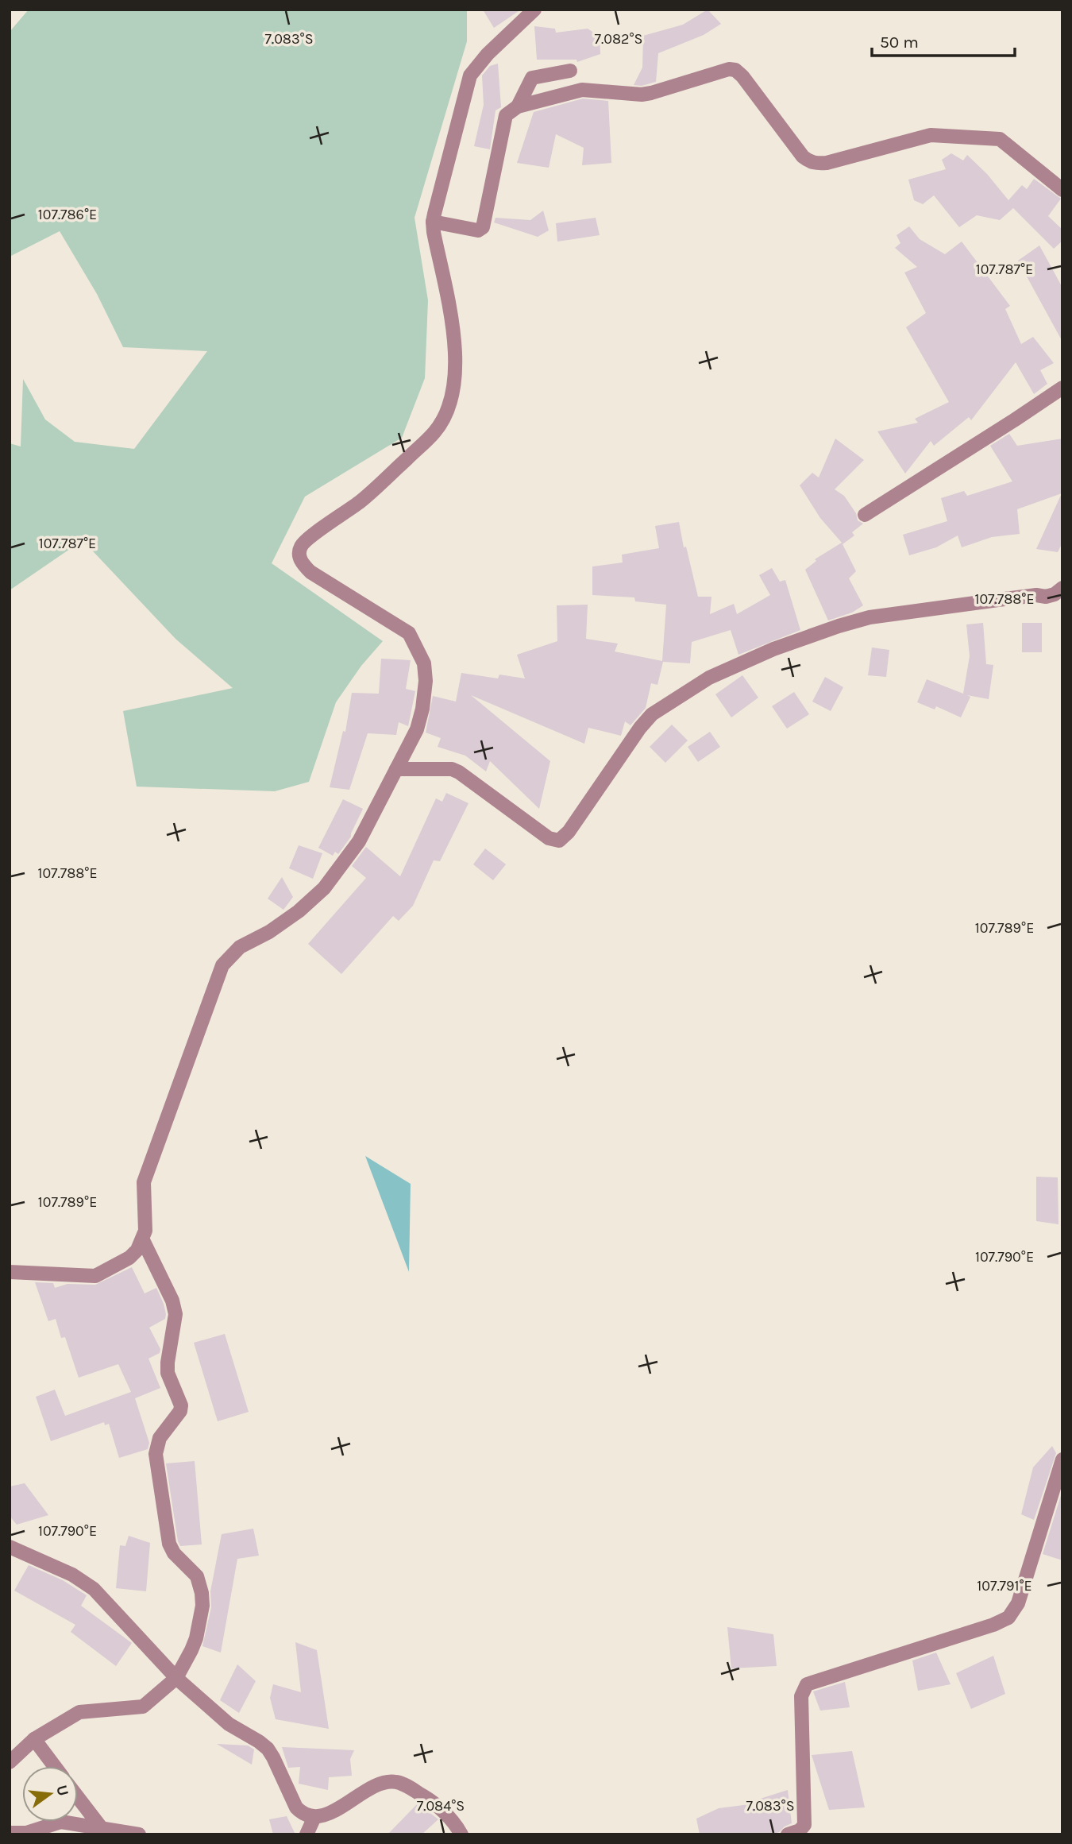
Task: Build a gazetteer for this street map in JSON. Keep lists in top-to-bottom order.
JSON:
{
  "scale_bar": "50 m",
  "north": "right",
  "coordinates": [
    "7.083°S",
    "7.082°S",
    "107.786°E",
    "107.787°E",
    "107.788°E",
    "107.789°E",
    "107.790°E",
    "107.791°E",
    "7.084°S"
  ]
}
